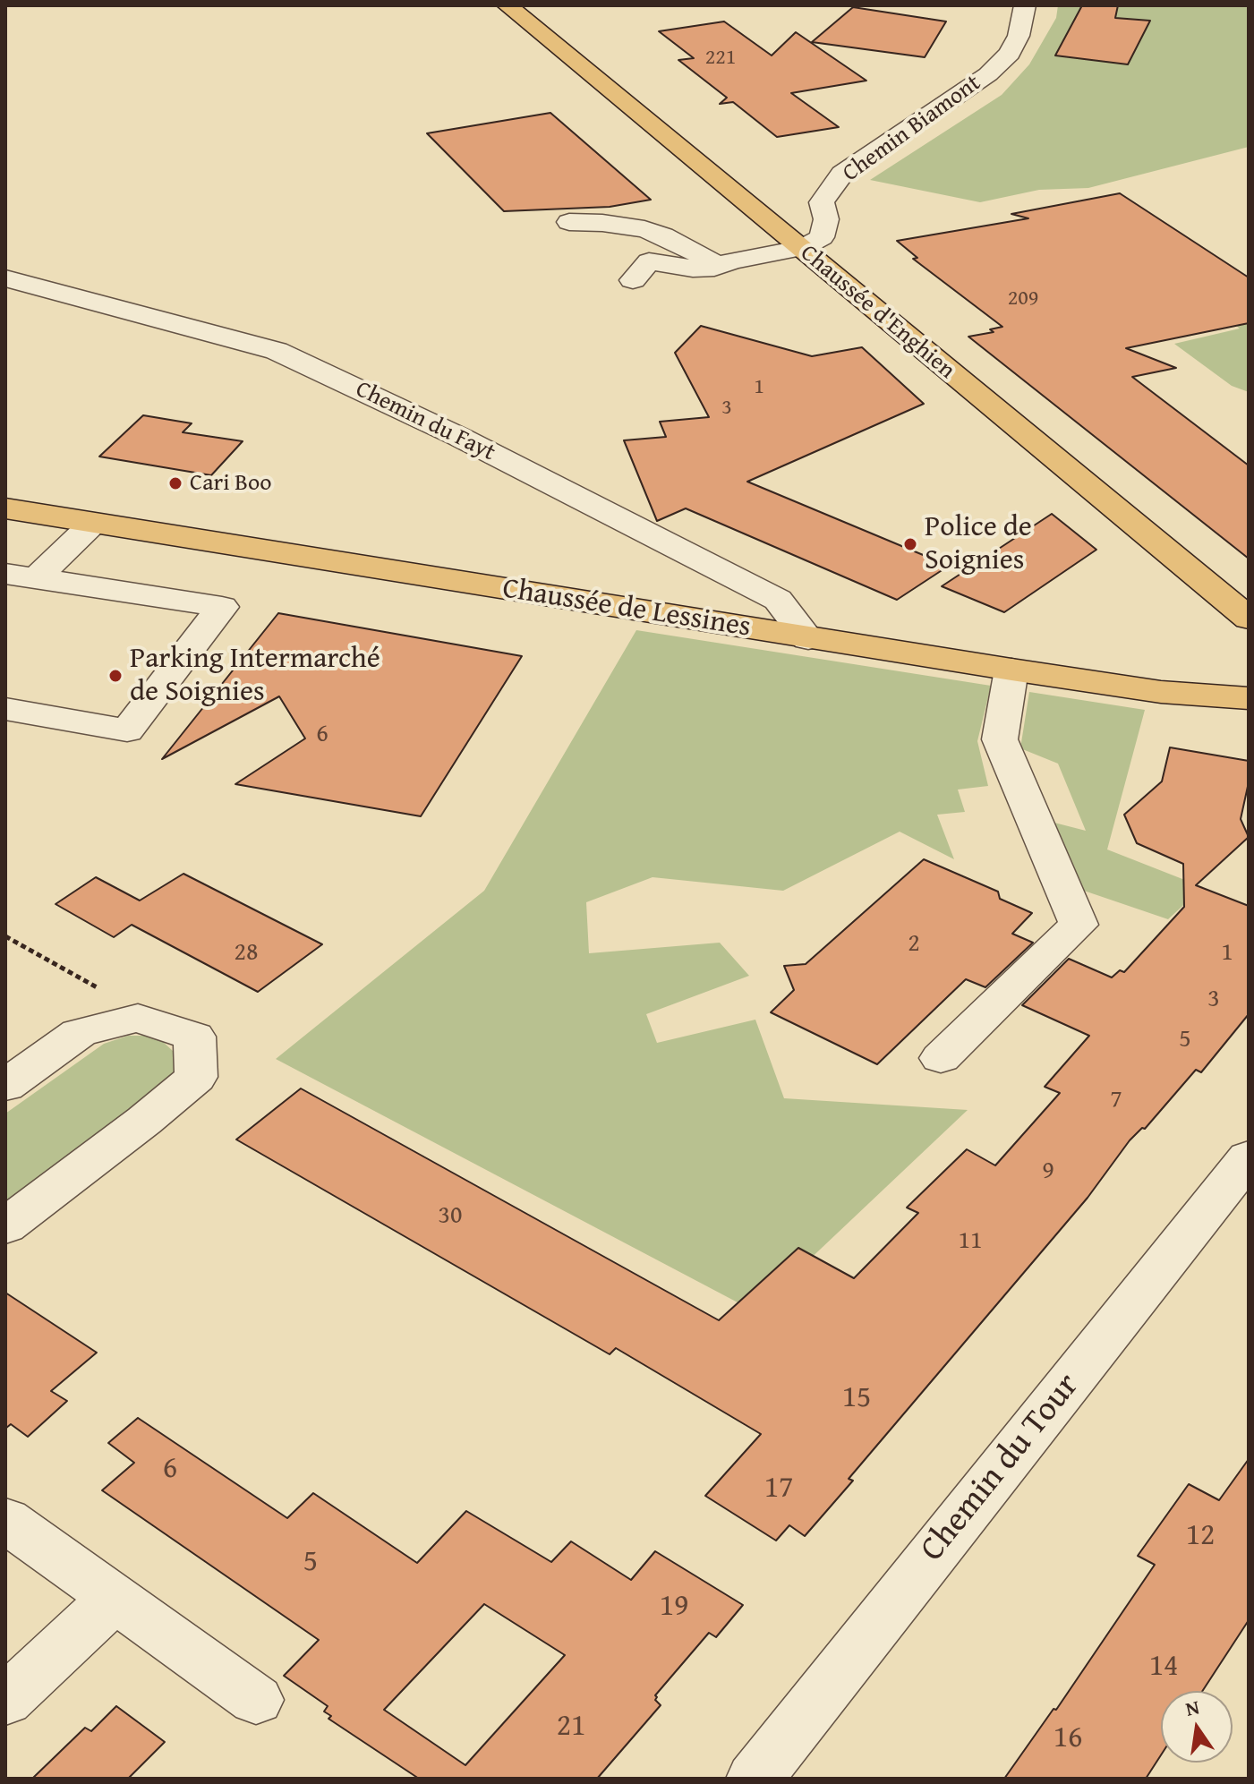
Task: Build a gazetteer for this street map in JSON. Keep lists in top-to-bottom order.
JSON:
{
  "streets": {
    "main road": ["Chaussée d'Enghien", "Chaussée de Lessines"],
    "street": ["Chemin Biamont", "Chemin du Fayt", "Chemin du Tour"]
  },
  "crossings": [
    ["Chemin Biamont", "Chaussée d'Enghien"],
    ["Chemin du Fayt", "Chaussée de Lessines"]
  ],
  "places": ["Cari Boo", "Police de Soignies", "Parking Intermarché de Soignies"],
  "house_numbers": [
    "221",
    "209",
    "1",
    "3",
    "6",
    "2",
    "28",
    "1",
    "3",
    "5",
    "7",
    "9",
    "30",
    "11",
    "15",
    "6",
    "17",
    "12",
    "5",
    "19",
    "14",
    "21",
    "16"
  ],
  "north": "top"
}
